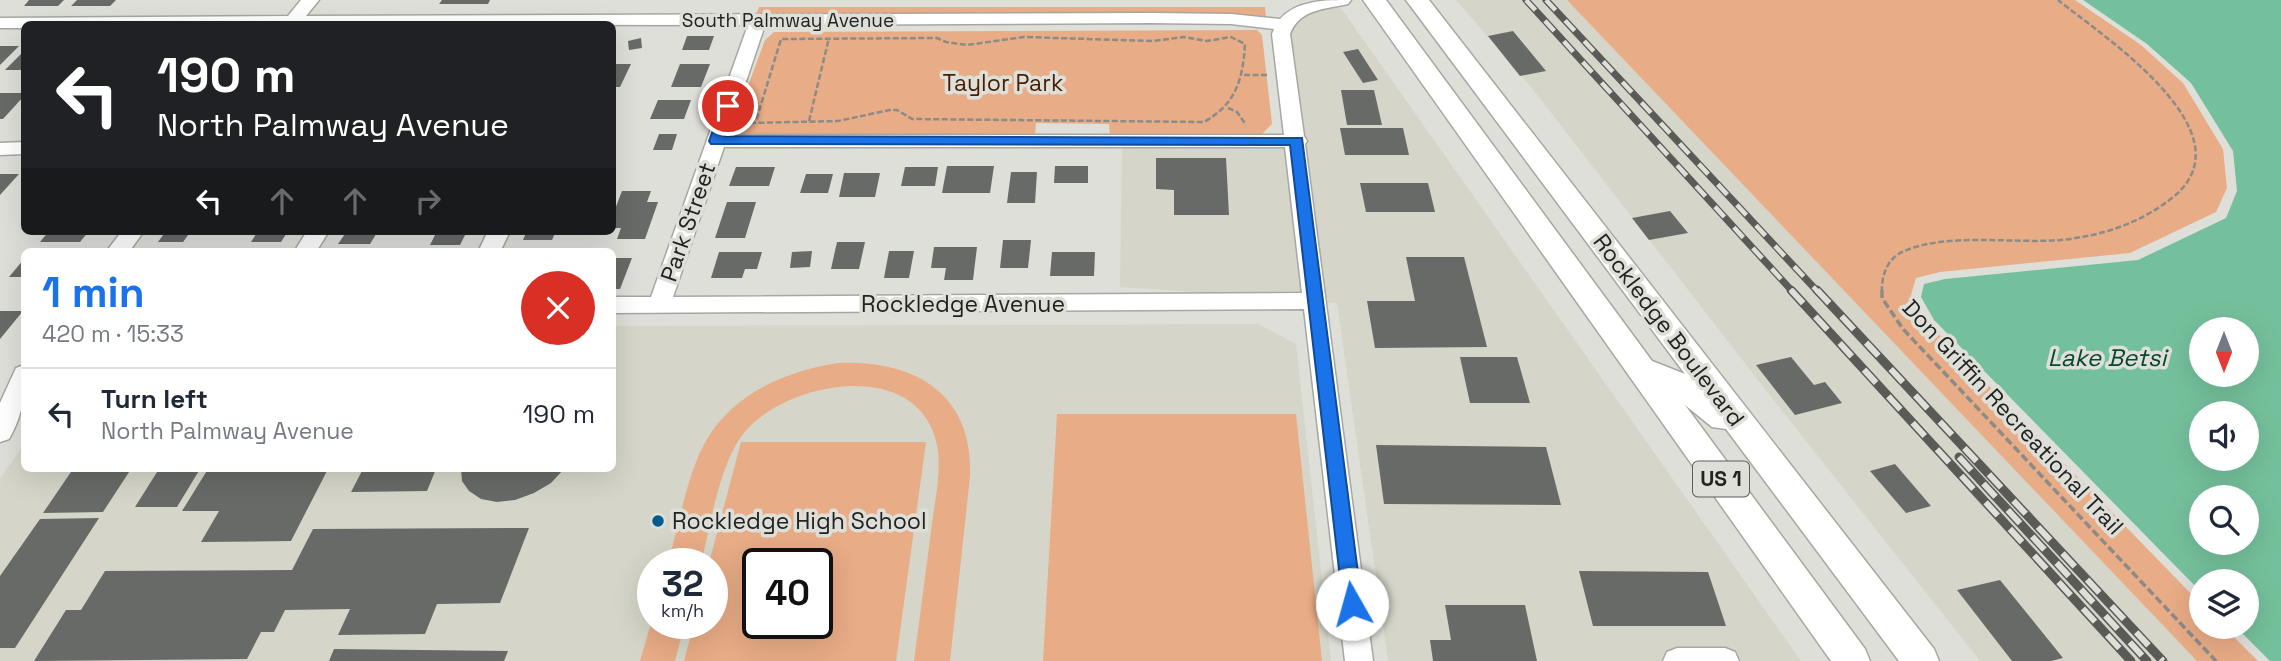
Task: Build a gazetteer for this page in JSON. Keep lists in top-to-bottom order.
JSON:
{
  "streets": {
    "main road": ["Rockledge Boulevard", "US 1"],
    "street": ["South Palmway Avenue", "Park Street", "Rockledge Avenue"],
    "path": ["Don Griffin Recreational Trail"]
  },
  "crossings": [
    ["South Palmway Avenue", "Park Street"],
    ["Park Street", "Rockledge Avenue"]
  ],
  "water": ["Lake Betsi"],
  "parks": ["Taylor Park"],
  "places": ["Rockledge High School"],
  "north": "bottom",
  "page": {
    "turn": ["190 m", "North Palmway Avenue"],
    "heading": ["1 min", "420 m · 15:33"],
    "list": [
      {
        "name": "Turn left",
        "note": "North Palmway Avenue",
        "value": "190 m"
      }
    ],
    "speed": "32 km/h",
    "limit": "40"
  }
}
